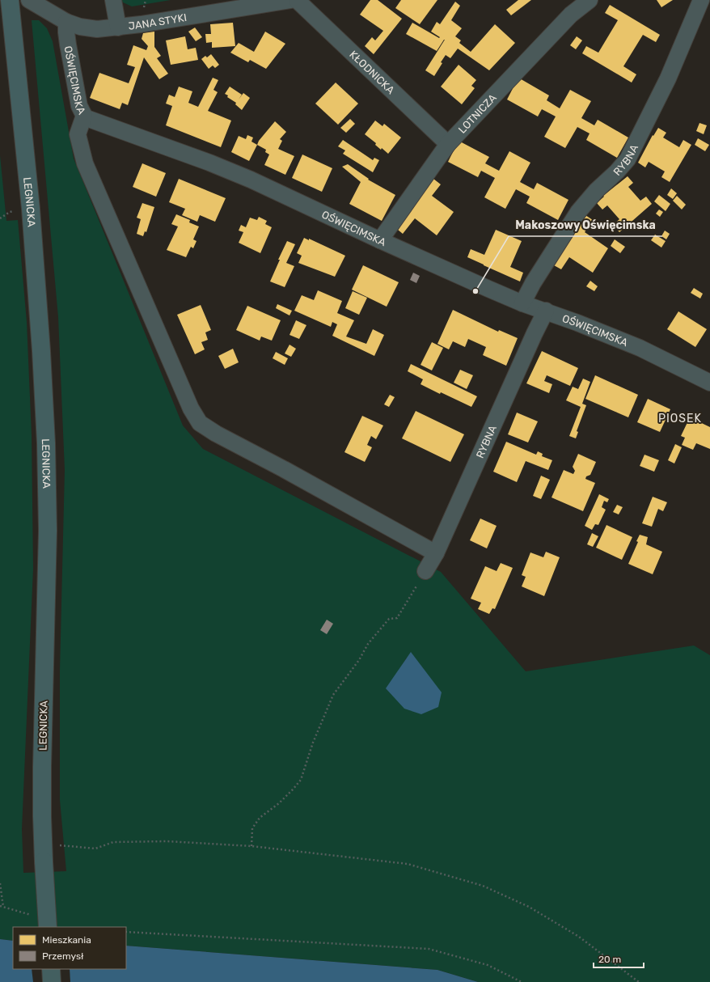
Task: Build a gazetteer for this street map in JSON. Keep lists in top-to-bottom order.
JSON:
{
  "streets": {
    "main road": ["LEGNICKA"],
    "street": [
      "JANA STYKI",
      "KŁODNICKA",
      "OŚWIĘCIMSKA",
      "LOTNICZA",
      "RYBNA"
    ]
  },
  "crossings": [
    ["JANA STYKI", "OŚWIĘCIMSKA"],
    ["KŁODNICKA", "LOTNICZA"],
    ["OŚWIĘCIMSKA", "LOTNICZA"],
    ["OŚWIĘCIMSKA", "RYBNA"]
  ],
  "districts": ["PIOSEK"],
  "places": ["Makoszowy Oświęcimska"],
  "legend": ["Mieszkania", "Przemysł"],
  "scale_bar": "20 m"
}
